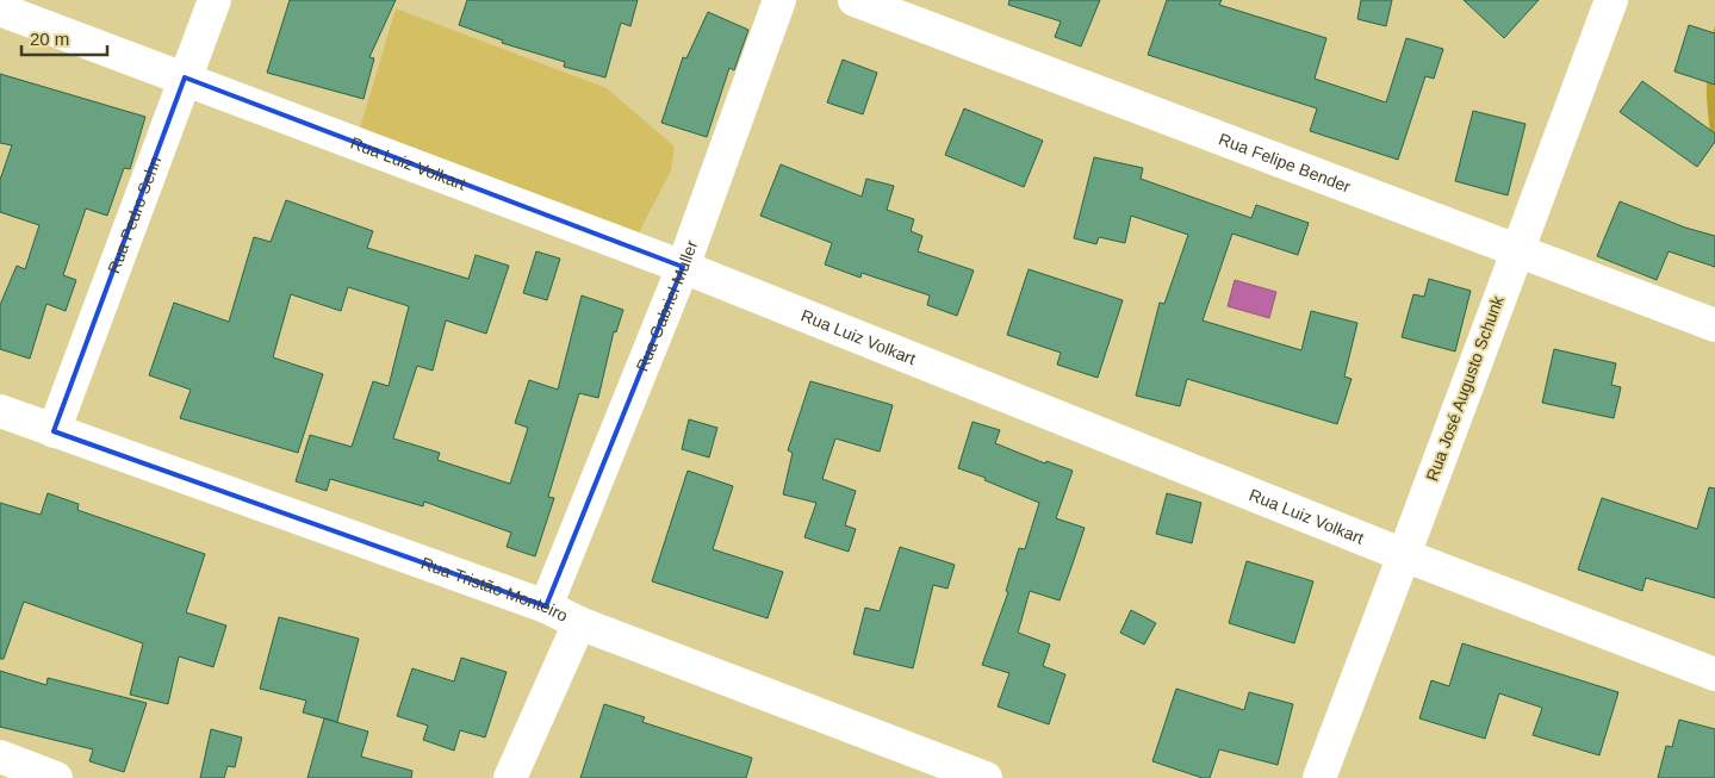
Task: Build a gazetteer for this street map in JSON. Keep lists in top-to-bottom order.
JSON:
{
  "streets": {
    "street": [
      "Rua Luiz Volkart",
      "Rua Felipe Bender",
      "Rua Pedro Sehn",
      "Rua Gabriel Muller",
      "Rua José Augusto Schunk",
      "Rua Tristão Monteiro"
    ]
  },
  "crossings": [
    ["Rua Luiz Volkart", "Rua Pedro Sehn"],
    ["Rua Luiz Volkart", "Rua Gabriel Muller"],
    ["Rua Luiz Volkart", "Rua José Augusto Schunk"],
    ["Rua Felipe Bender", "Rua José Augusto Schunk"],
    ["Rua Pedro Sehn", "Rua Tristão Monteiro"],
    ["Rua Gabriel Muller", "Rua Tristão Monteiro"]
  ],
  "scale_bar": "20 m"
}
